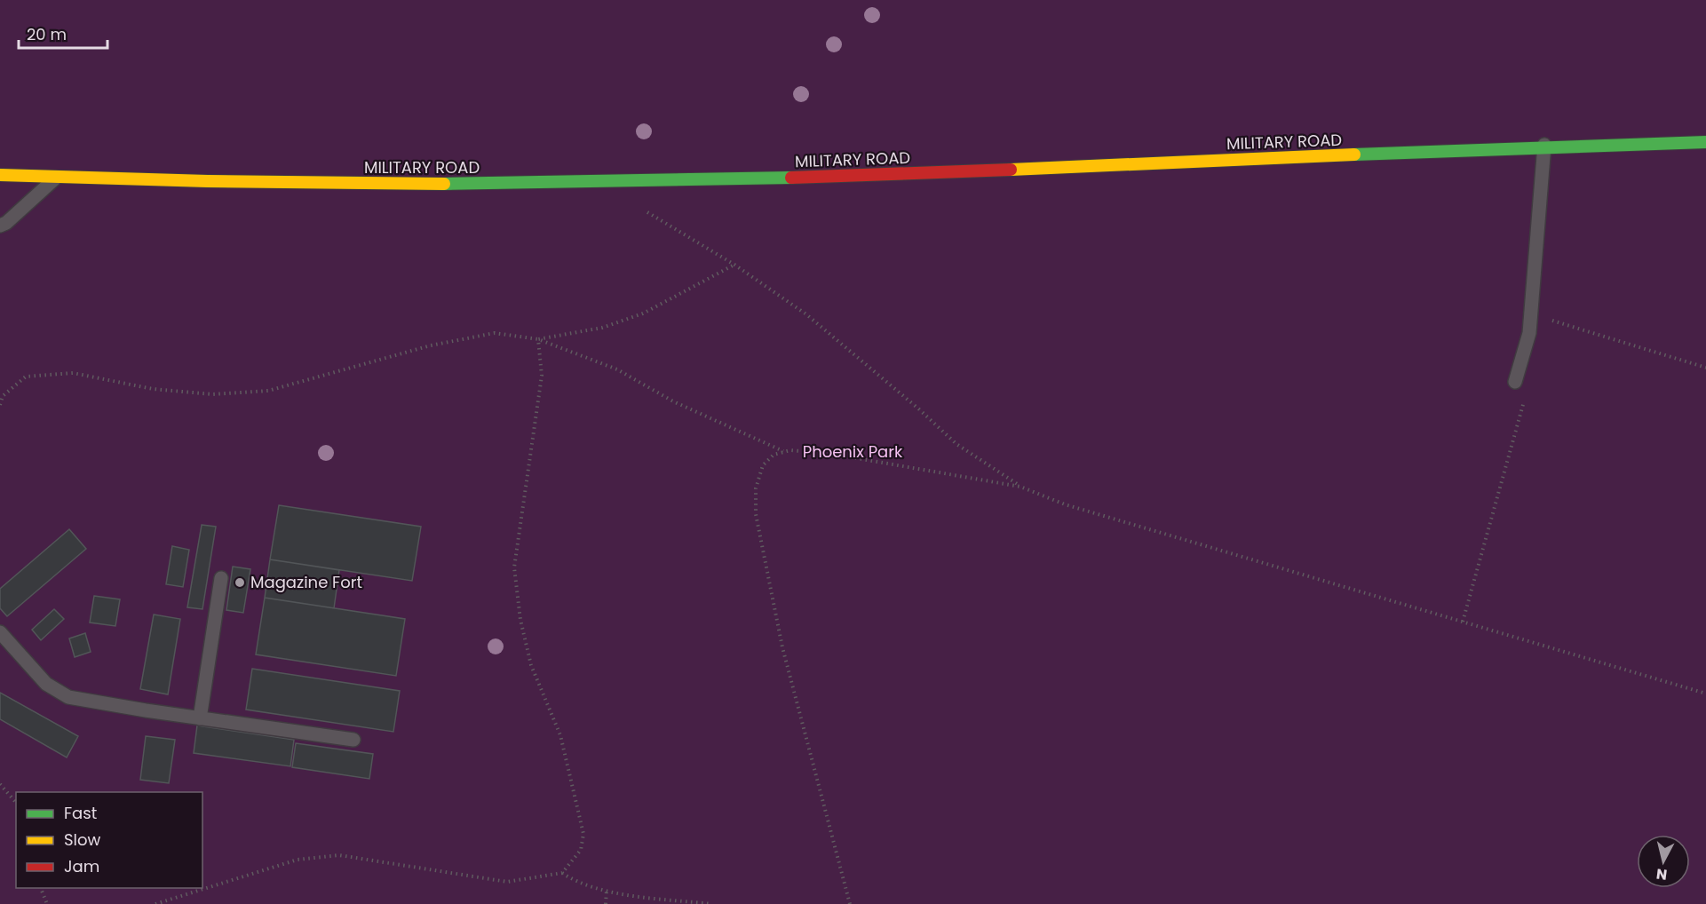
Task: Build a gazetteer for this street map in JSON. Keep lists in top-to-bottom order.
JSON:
{
  "streets": {
    "street": ["MILITARY ROAD"]
  },
  "parks": ["Phoenix Park"],
  "places": ["Magazine Fort"],
  "legend": ["Fast", "Slow", "Jam"],
  "scale_bar": "20 m",
  "north": "bottom"
}
